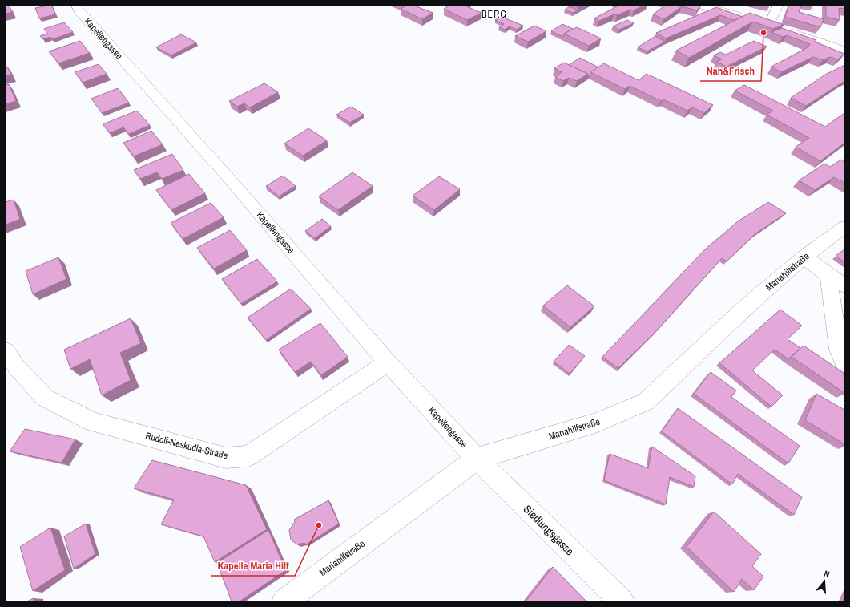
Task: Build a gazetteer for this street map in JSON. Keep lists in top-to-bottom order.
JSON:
{
  "streets": {
    "street": [
      "Kapellengasse",
      "Mariahilfstraße",
      "Rudolf-Neskudla-Straße",
      "Siedlungsgasse"
    ]
  },
  "crossings": [
    ["Kapellengasse", "Mariahilfstraße"],
    ["Kapellengasse", "Rudolf-Neskudla-Straße"],
    ["Kapellengasse", "Siedlungsgasse"],
    ["Mariahilfstraße", "Siedlungsgasse"]
  ],
  "districts": ["BERG"],
  "places": ["Nah&Frisch", "Kapelle Maria Hilf"],
  "north": "top"
}
